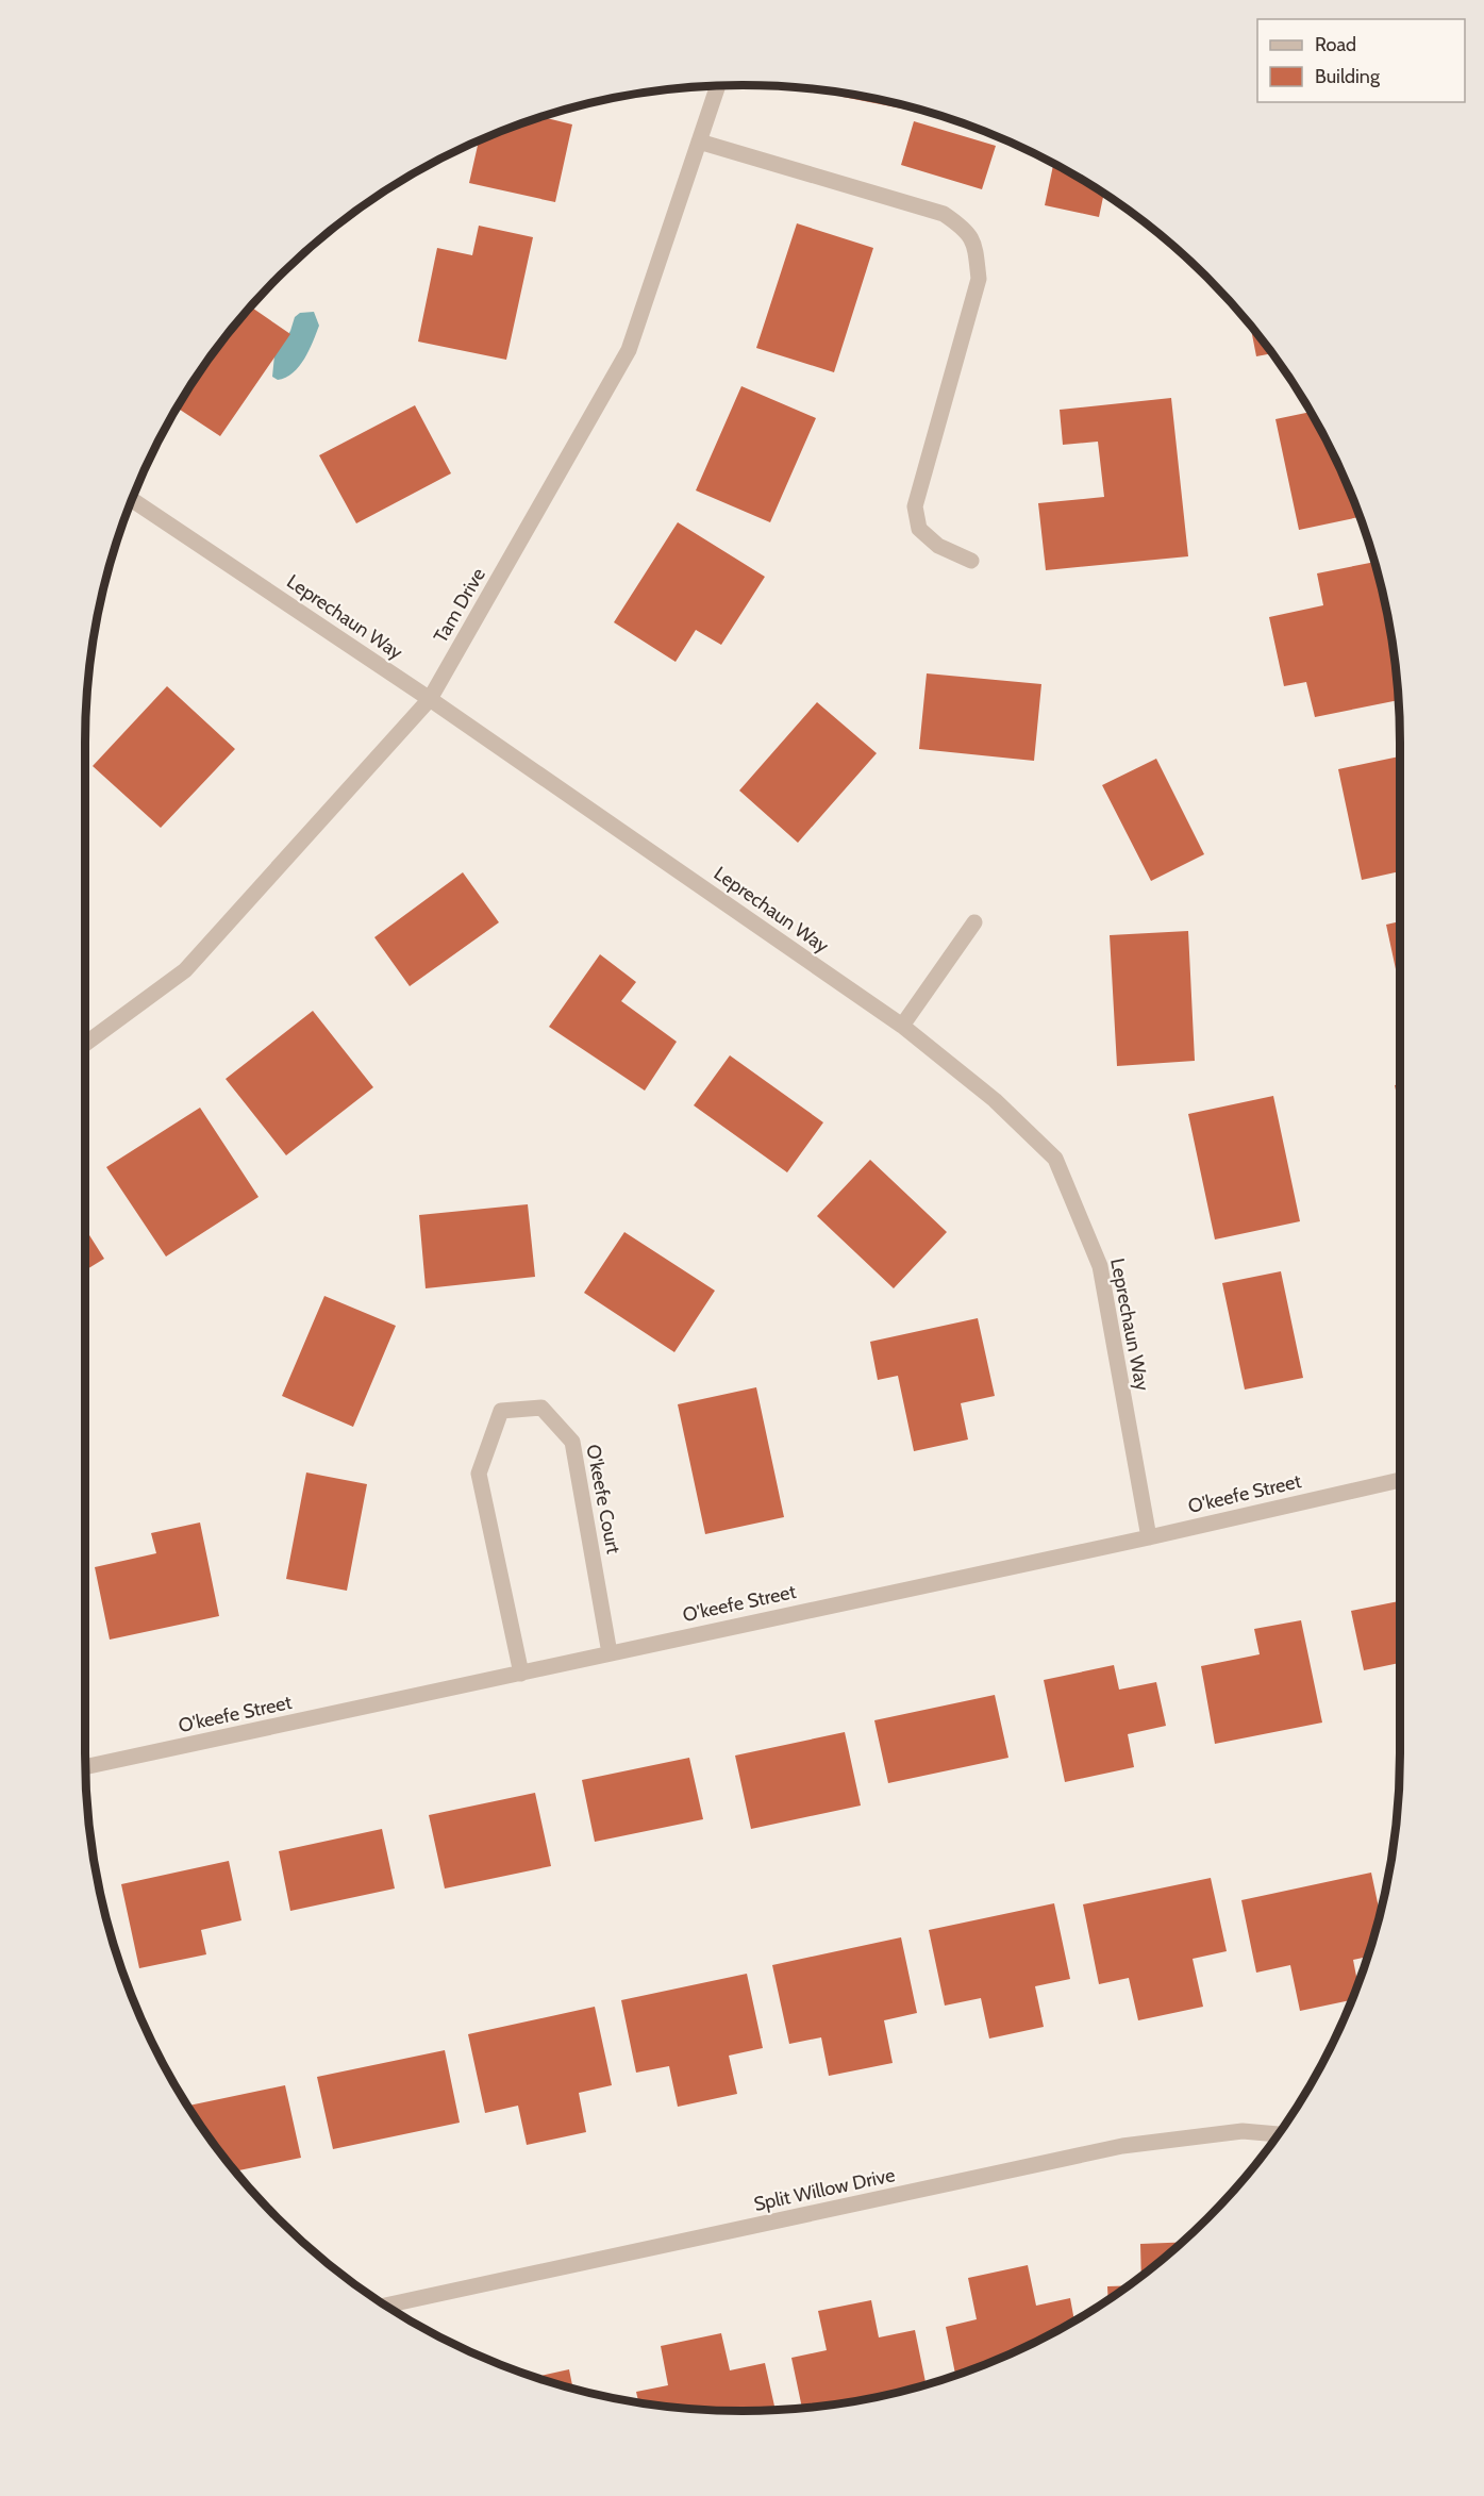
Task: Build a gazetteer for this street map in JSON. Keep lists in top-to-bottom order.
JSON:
{
  "streets": {
    "street": [
      "Tam Drive",
      "Leprechaun Way",
      "O'keefe Street",
      "O'keefe Court",
      "Split Willow Drive"
    ]
  },
  "crossings": [
    ["Tam Drive", "Leprechaun Way"],
    ["Leprechaun Way", "O'keefe Street"],
    ["O'keefe Street", "O'keefe Court"]
  ],
  "legend": ["Road", "Building"]
}
